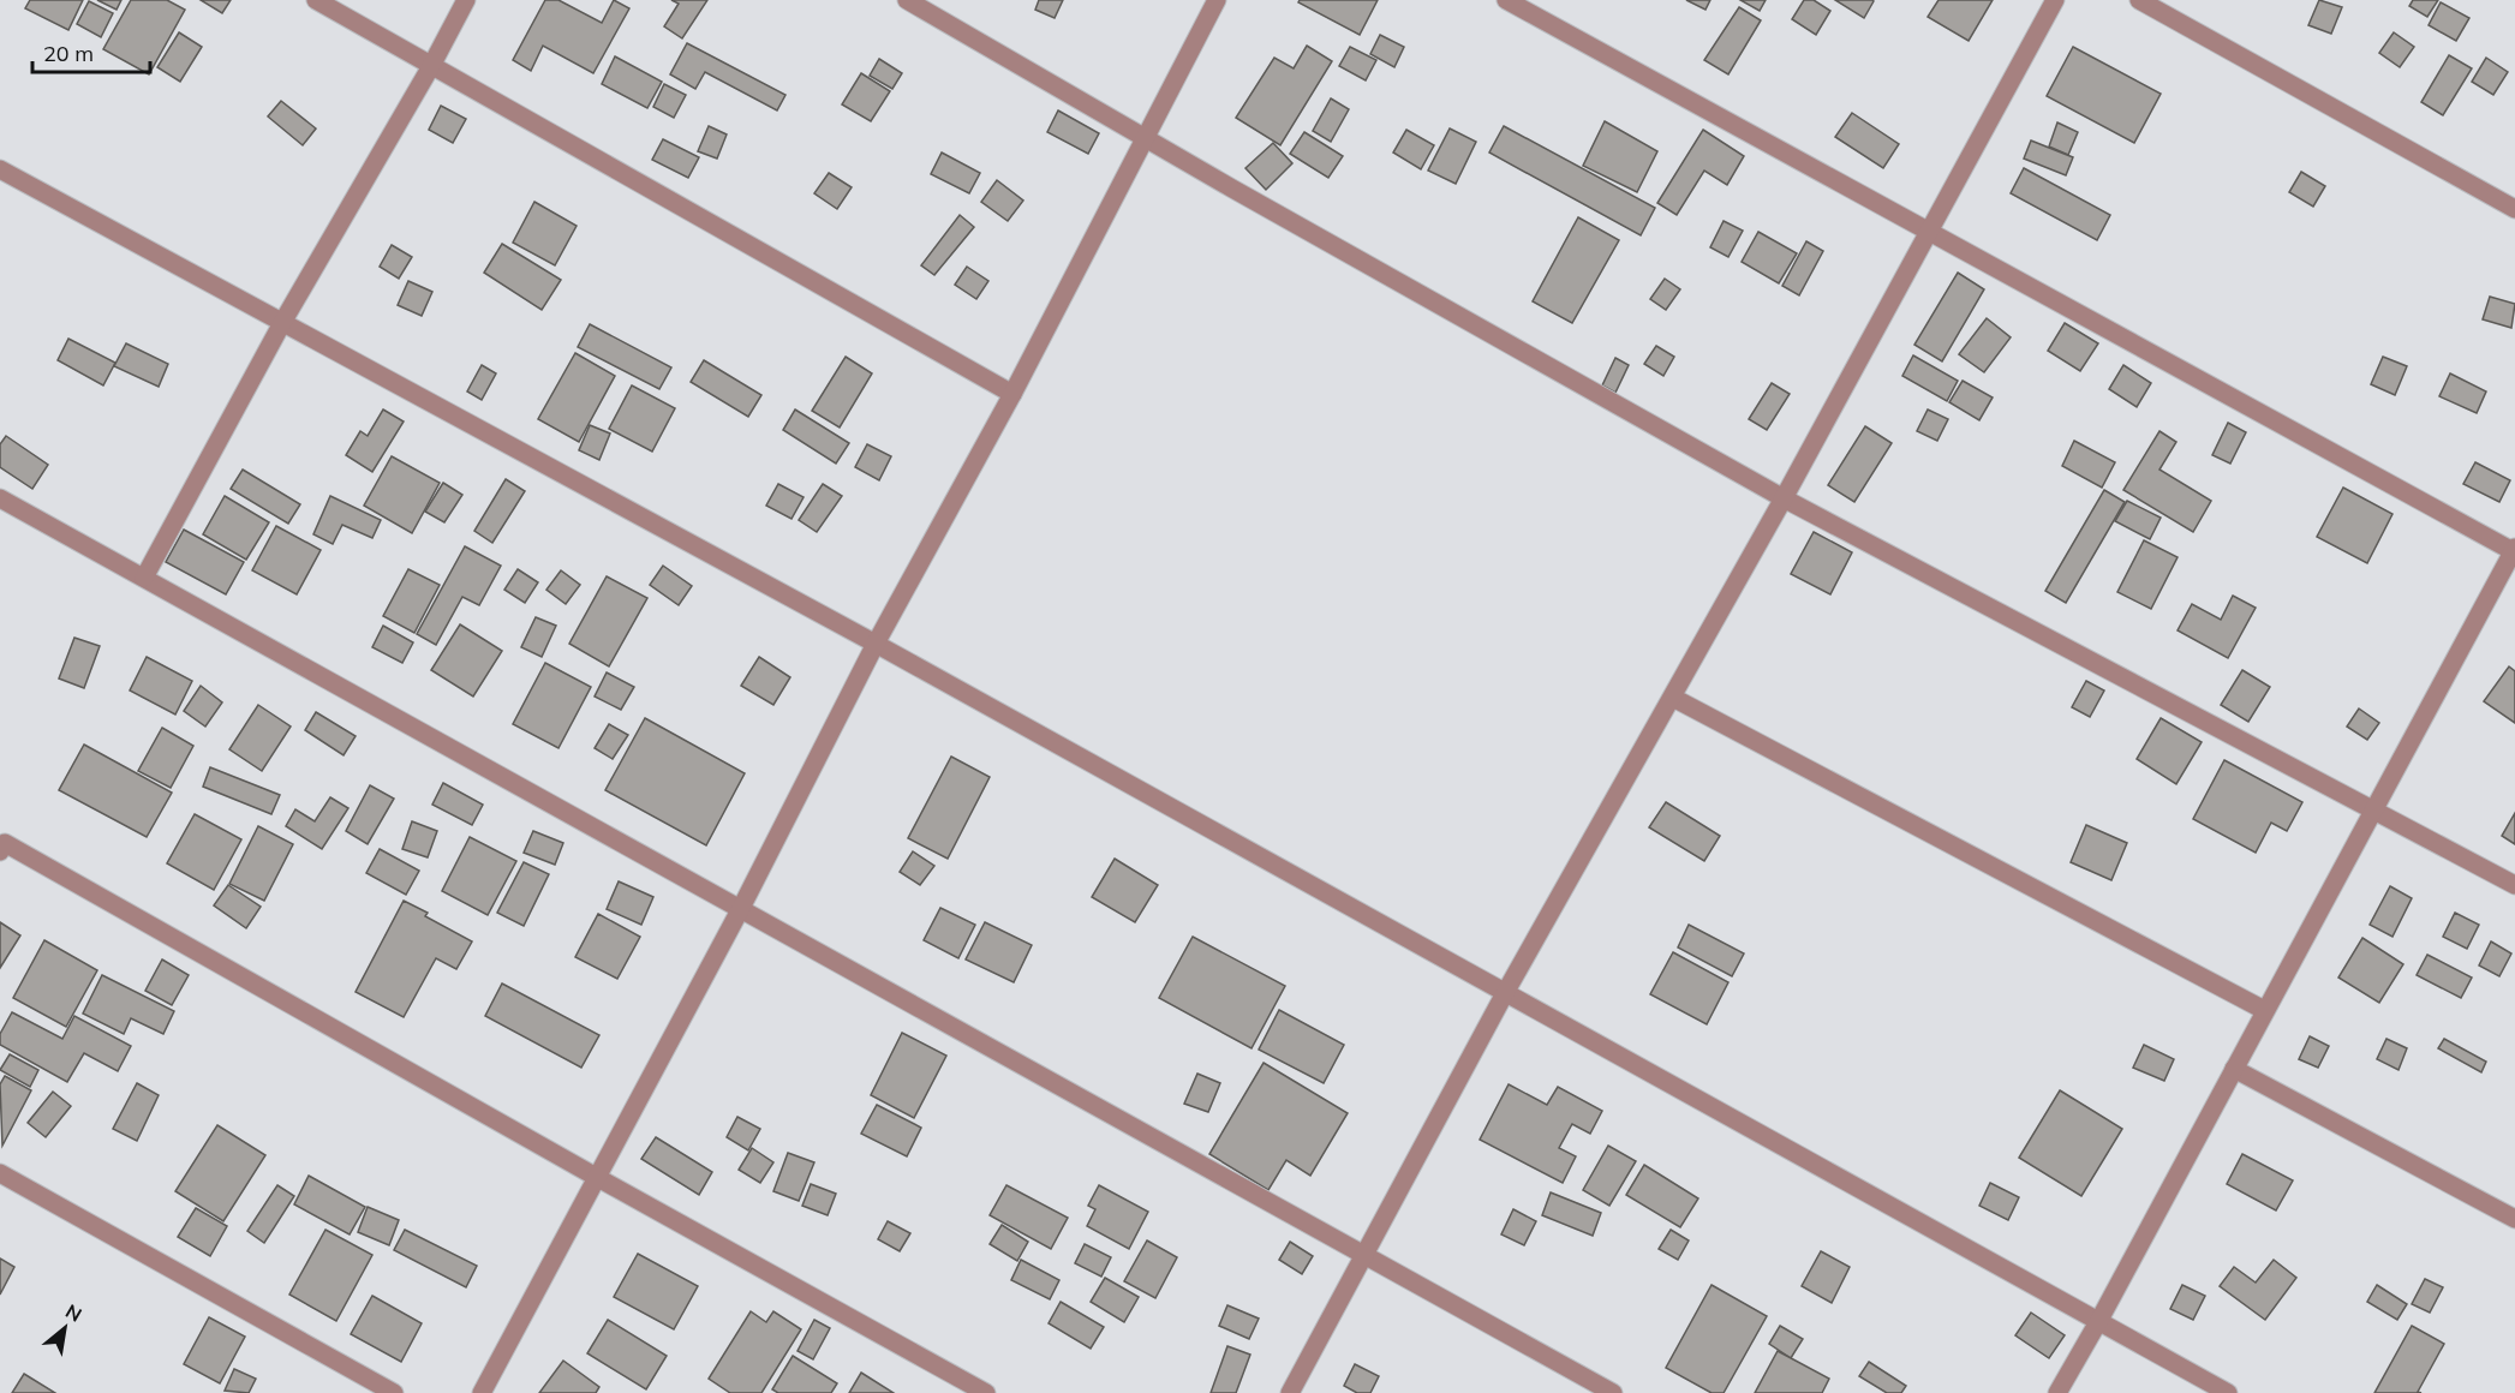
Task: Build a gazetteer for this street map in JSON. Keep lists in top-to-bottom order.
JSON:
{
  "scale_bar": "20 m",
  "north": "top right"
}
